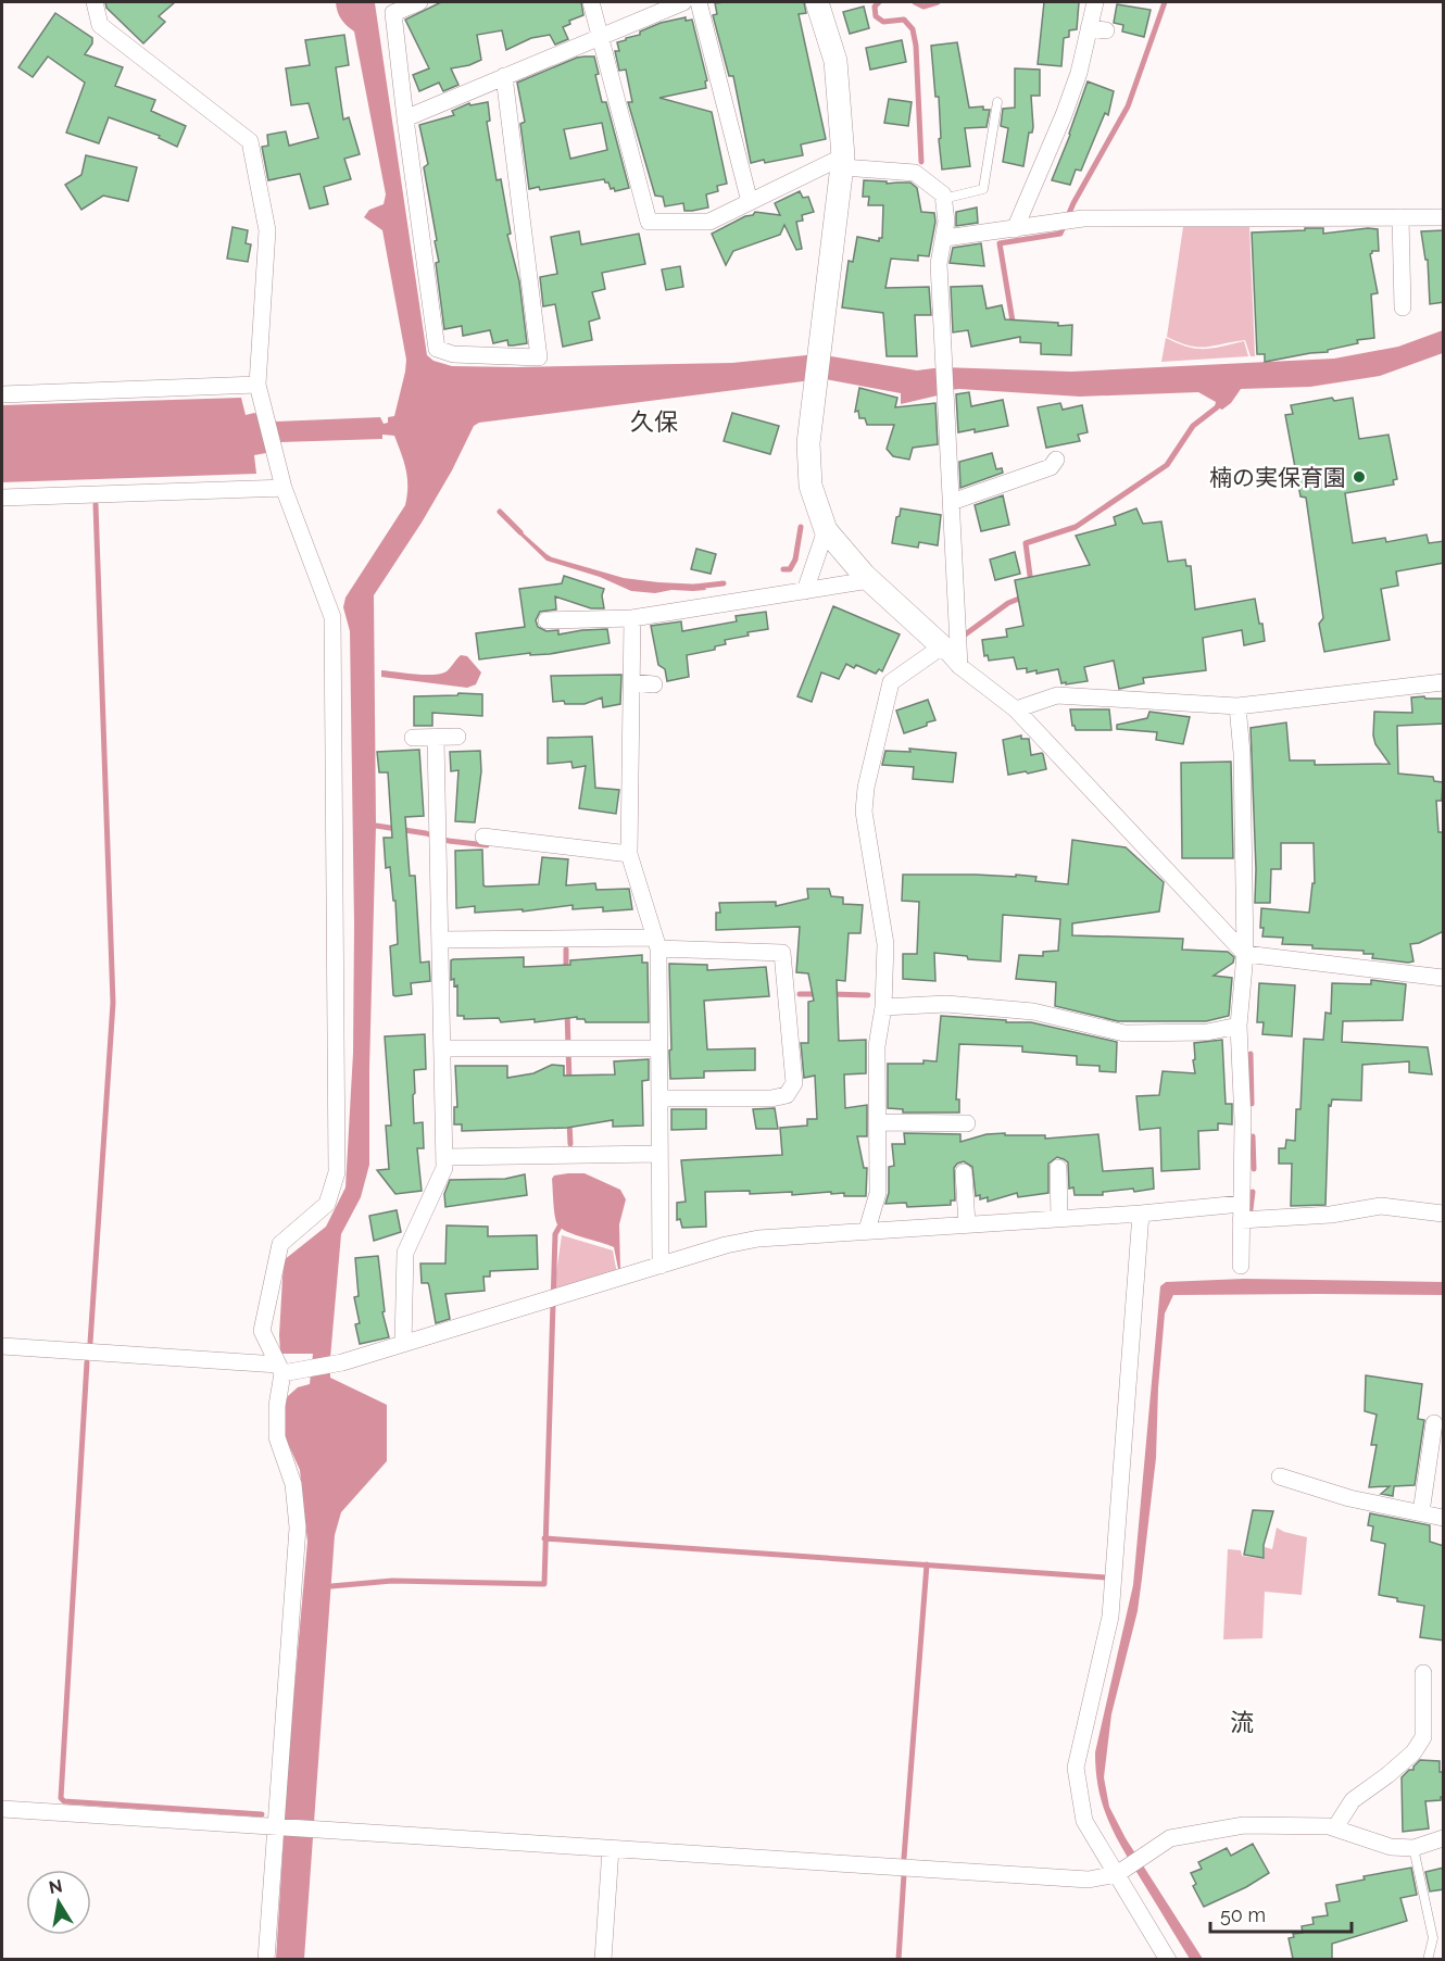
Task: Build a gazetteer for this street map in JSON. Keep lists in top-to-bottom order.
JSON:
{
  "districts": ["久保", "流"],
  "places": ["楠の実保育園"],
  "scale_bar": "50 m",
  "north": "top"
}
